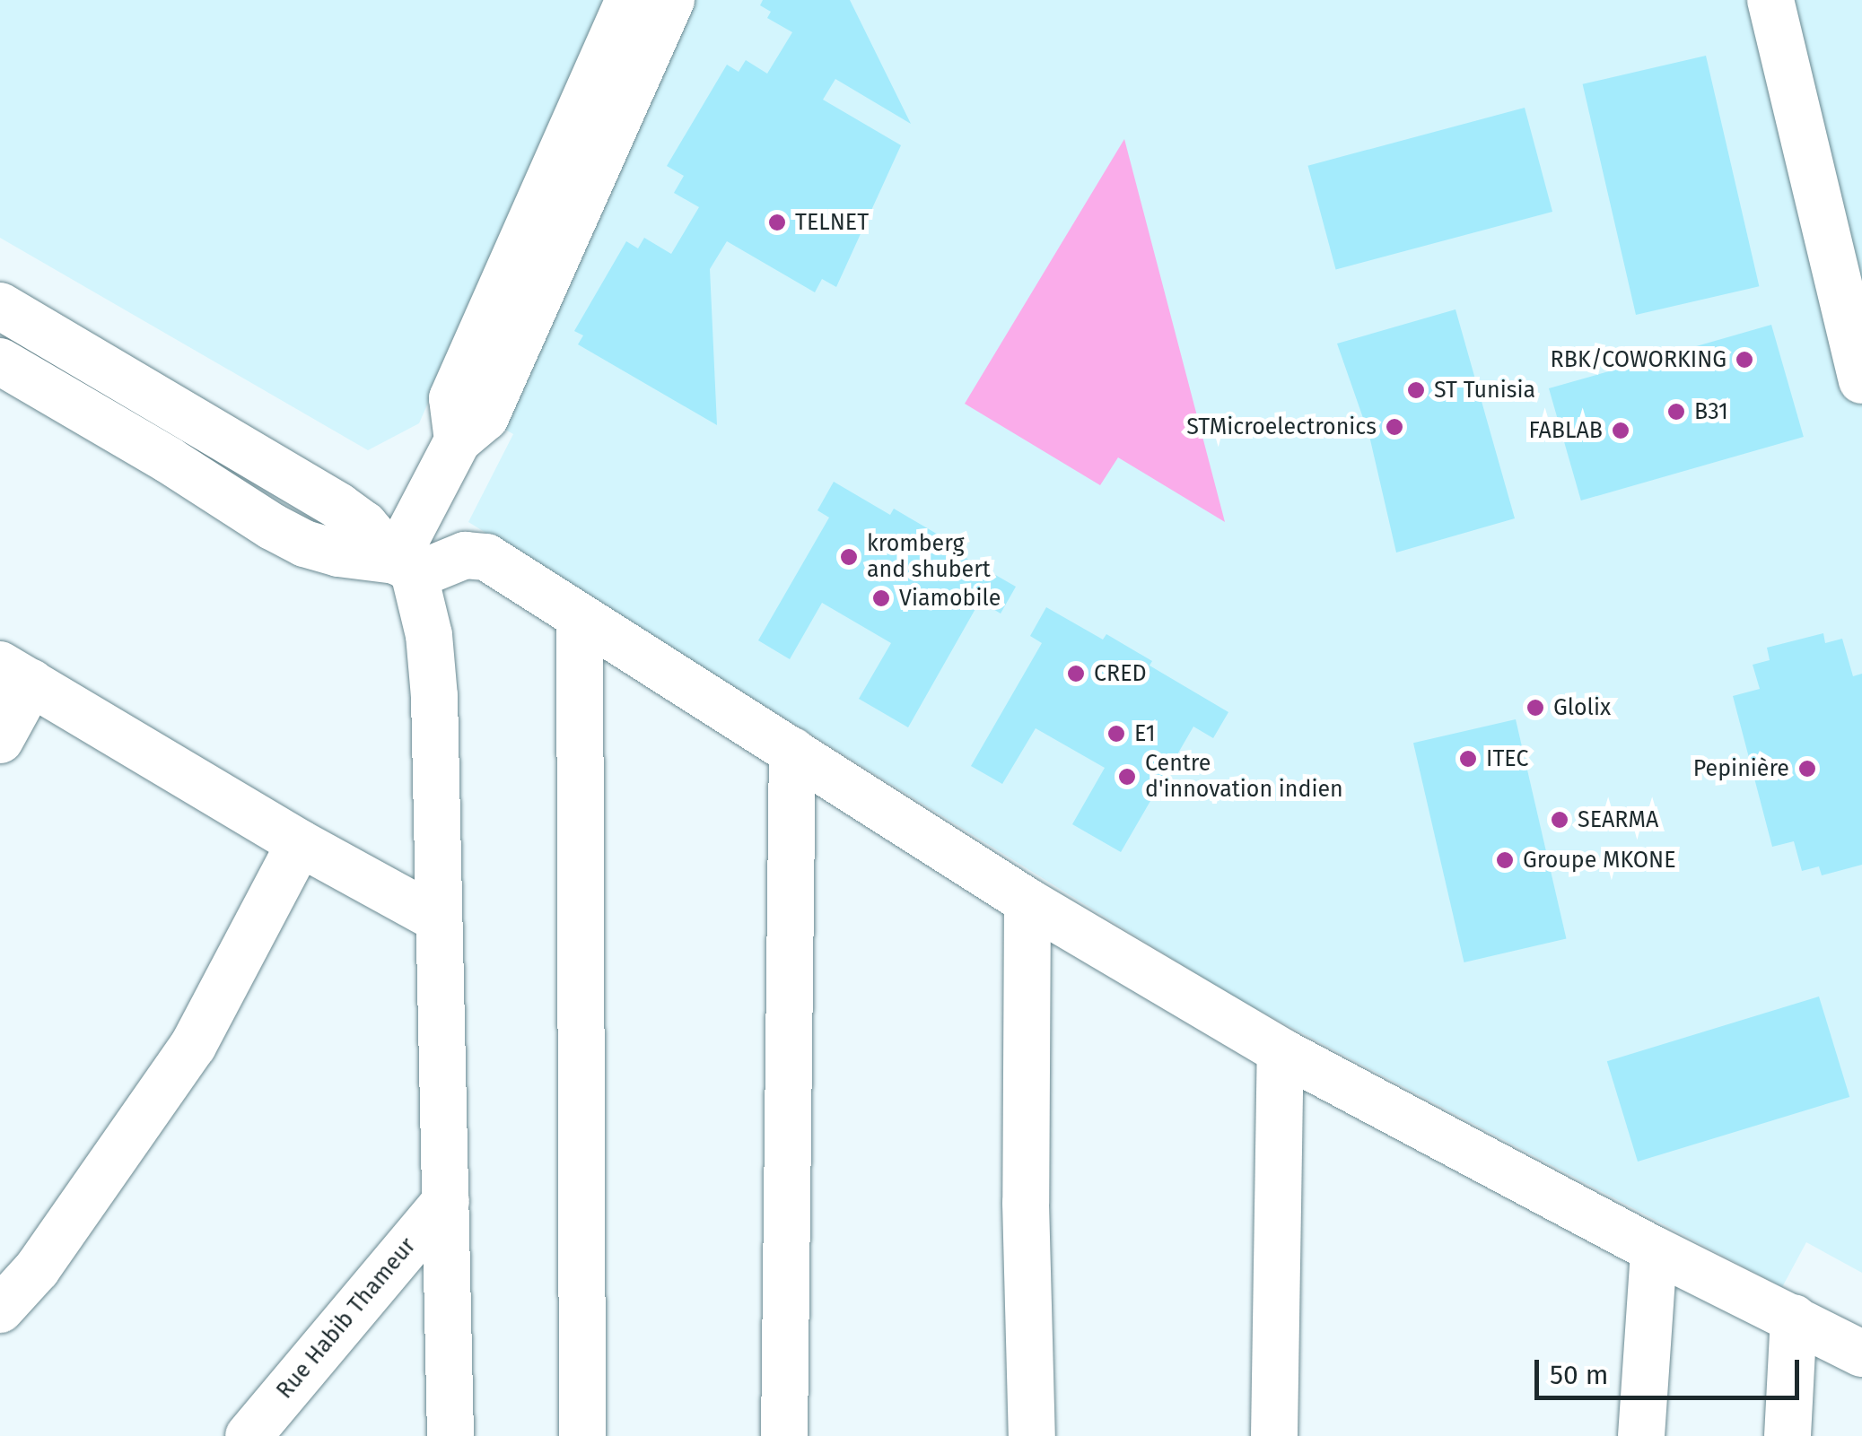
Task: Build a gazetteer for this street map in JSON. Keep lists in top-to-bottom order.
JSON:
{
  "streets": {
    "street": ["Rue Habib Thameur"]
  },
  "places": [
    "TELNET",
    "RBK/COWORKING",
    "ST Tunisia",
    "B31",
    "STMicroelectronics",
    "FABLAB",
    "kromberg and shubert",
    "Viamobile",
    "CRED",
    "Glolix",
    "E1",
    "ITEC",
    "Pepinière",
    "Centre d'innovation indien",
    "SEARMA",
    "Groupe MKONE"
  ],
  "scale_bar": "50 m"
}
